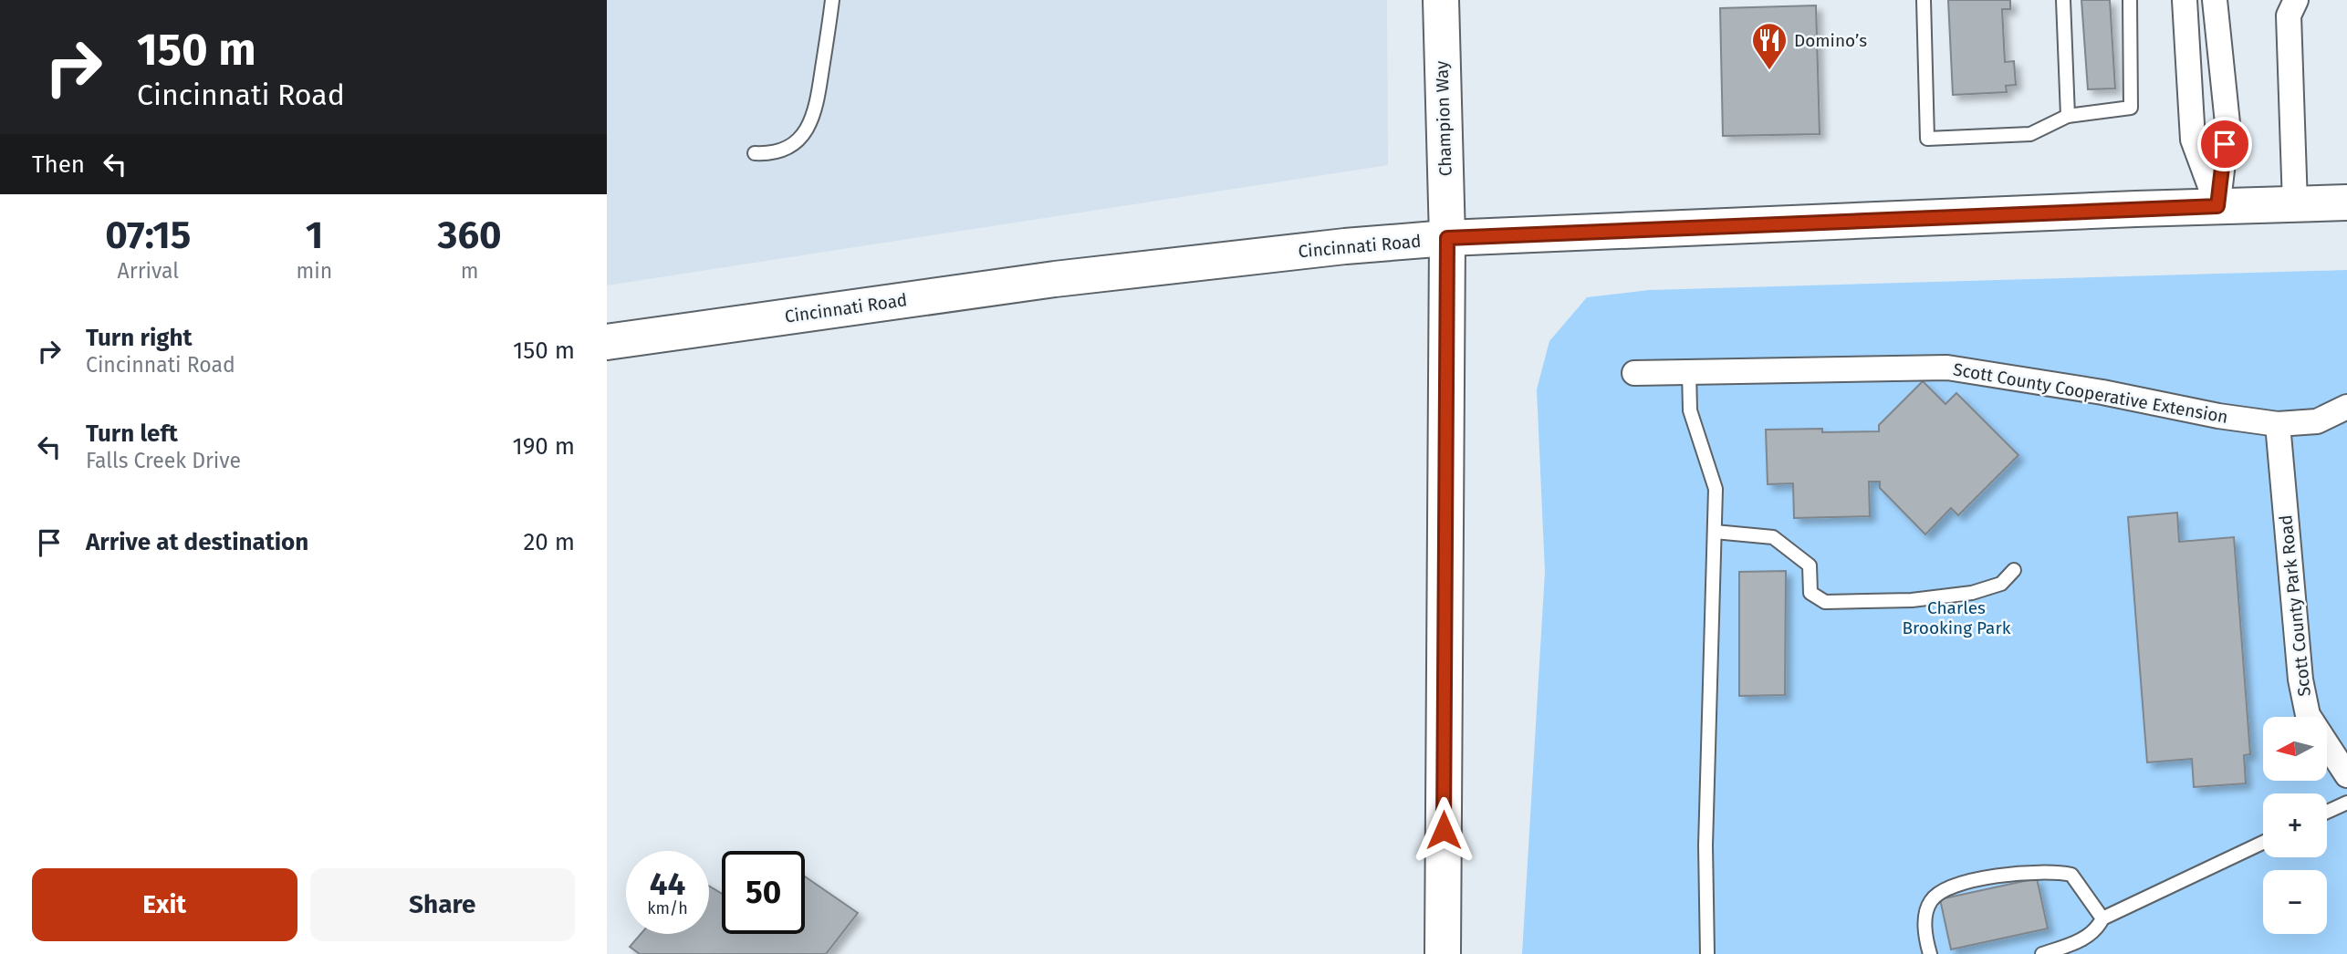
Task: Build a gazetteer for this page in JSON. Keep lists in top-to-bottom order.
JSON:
{
  "streets": {
    "main road": ["Champion Way", "Cincinnati Road"],
    "street": ["Scott County Cooperative Extension", "Scott County Park Road"]
  },
  "crossings": [
    ["Champion Way", "Cincinnati Road"],
    ["Scott County Cooperative Extension", "Scott County Park Road"]
  ],
  "parks": ["Charles Brooking Park"],
  "places": {
    "restaurant": ["Domino’s"]
  },
  "north": "left",
  "page": {
    "turn": ["150 m", "Cincinnati Road"],
    "then": "Then",
    "eta": [
      "07:15",
      "Arrival",
      "1",
      "min",
      "360",
      "m"
    ],
    "list": [
      {
        "name": "Turn right",
        "note": "Cincinnati Road",
        "value": "150 m"
      },
      {
        "name": "Turn left",
        "note": "Falls Creek Drive",
        "value": "190 m"
      },
      {
        "name": "Arrive at destination",
        "value": "20 m"
      }
    ],
    "map_buttons": ["+", "−"],
    "speed": "44 km/h",
    "limit": "50",
    "buttons": ["Exit", "Share"]
  }
}
